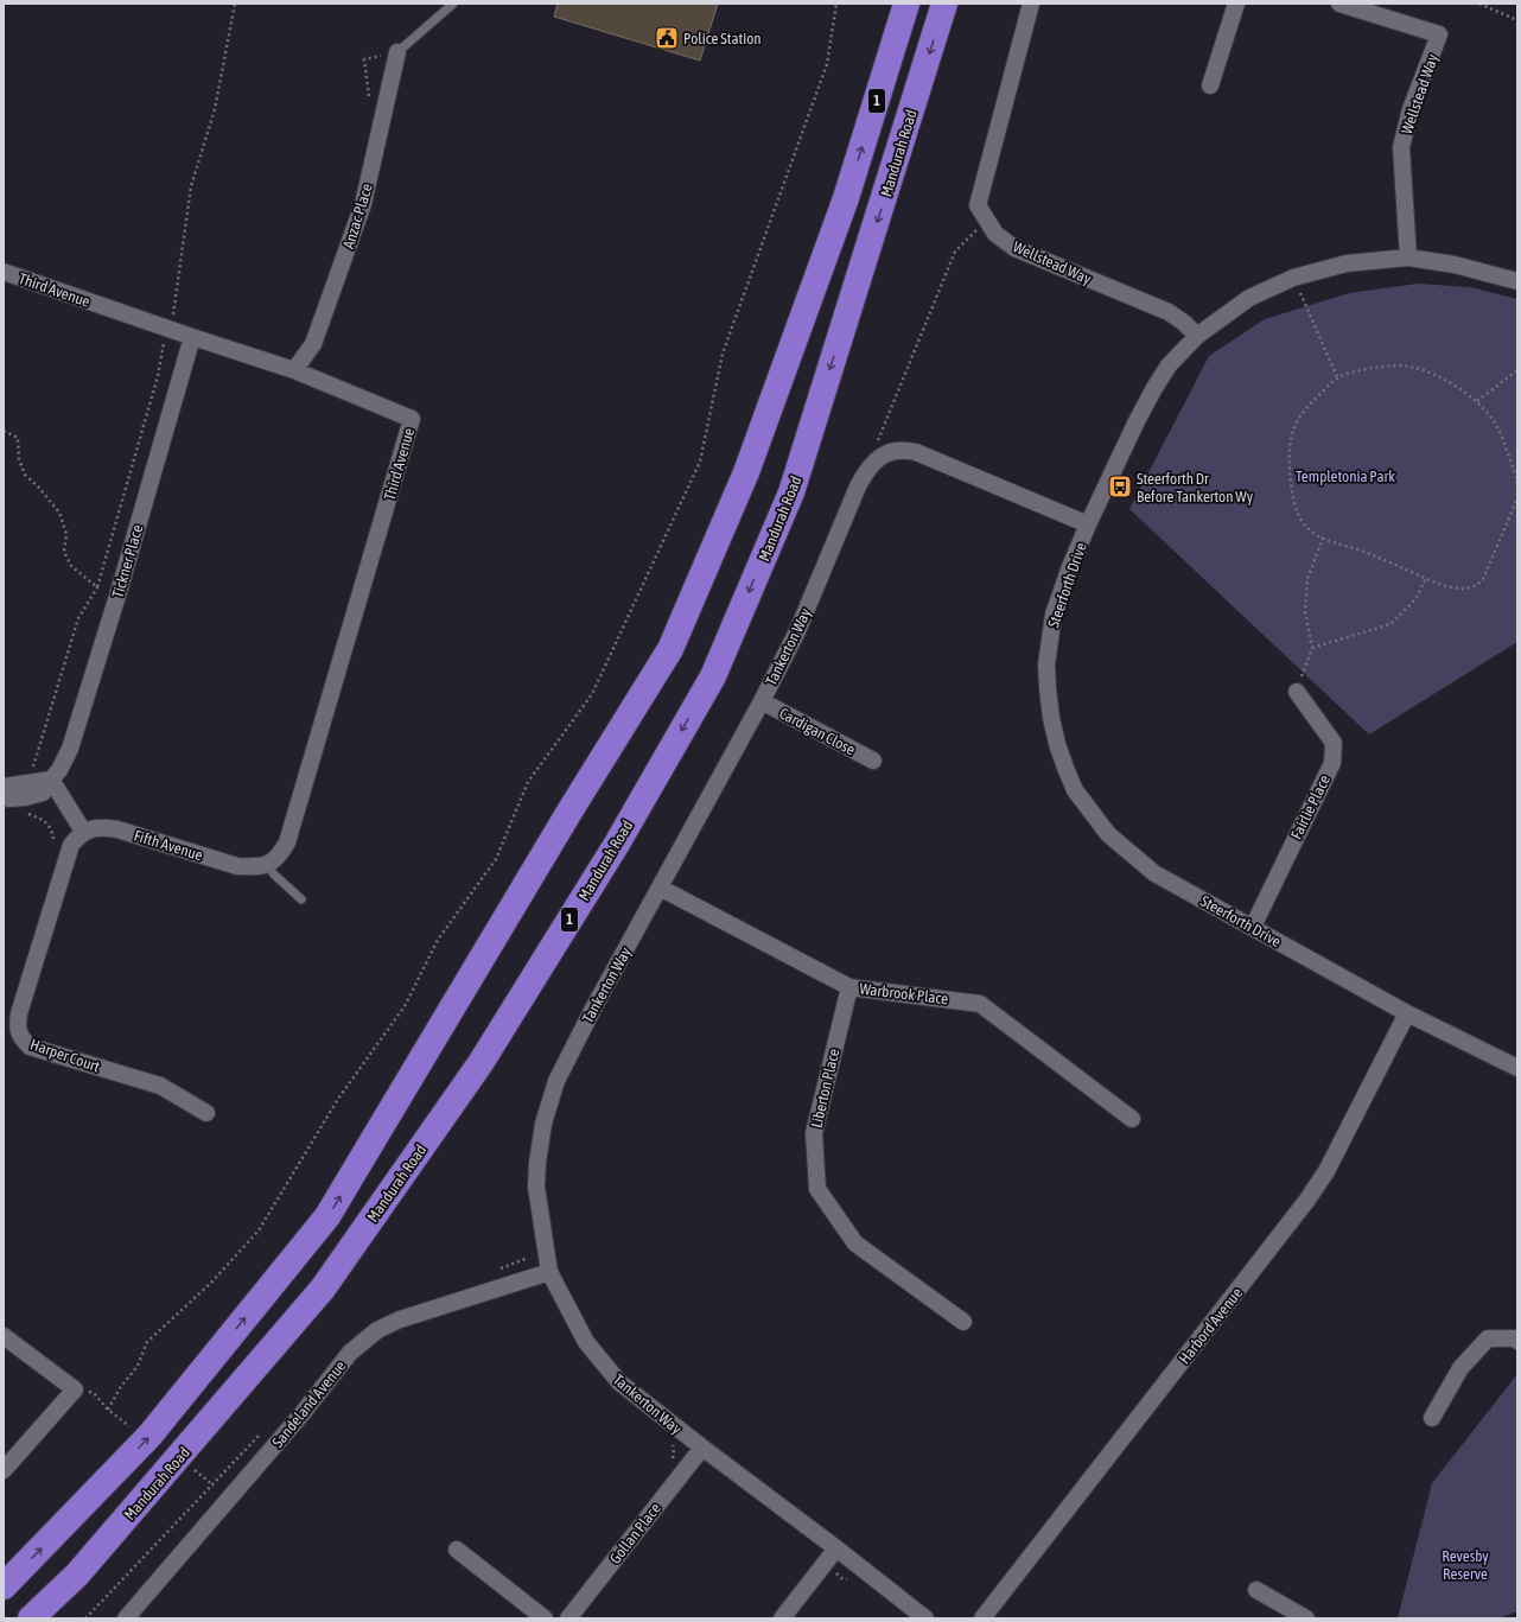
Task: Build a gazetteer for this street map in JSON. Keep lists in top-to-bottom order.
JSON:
{
  "streets": {
    "highway": ["1", "Mandurah Road"],
    "street": [
      "Wellstead Way",
      "Anzac Place",
      "Third Avenue",
      "Tickner Place",
      "Steerforth Drive",
      "Tankerton Way",
      "Cardigan Close",
      "Fairlie Place",
      "Fifth Avenue",
      "Warbrook Place",
      "Harper Court",
      "Liberton Place",
      "Harbord Avenue",
      "Sandeland Avenue",
      "Gollan Place"
    ]
  },
  "crossings": [
    ["Wellstead Way", "Steerforth Drive"],
    ["Anzac Place", "Third Avenue"],
    ["Third Avenue", "Tickner Place"],
    ["Third Avenue", "Fifth Avenue"],
    ["Steerforth Drive", "Tankerton Way"],
    ["Steerforth Drive", "Fairlie Place"],
    ["Steerforth Drive", "Harbord Avenue"],
    ["Tankerton Way", "Cardigan Close"],
    ["Tankerton Way", "Warbrook Place"],
    ["Tankerton Way", "Sandeland Avenue"],
    ["Tankerton Way", "Gollan Place"],
    ["Fifth Avenue", "Harper Court"],
    ["Warbrook Place", "Liberton Place"]
  ],
  "parks": ["Templetonia Park", "Revesby Reserve"],
  "places": {
    "public building": ["Police Station"],
    "bus stop": ["Steerforth Dr Before Tankerton Wy"]
  }
}
